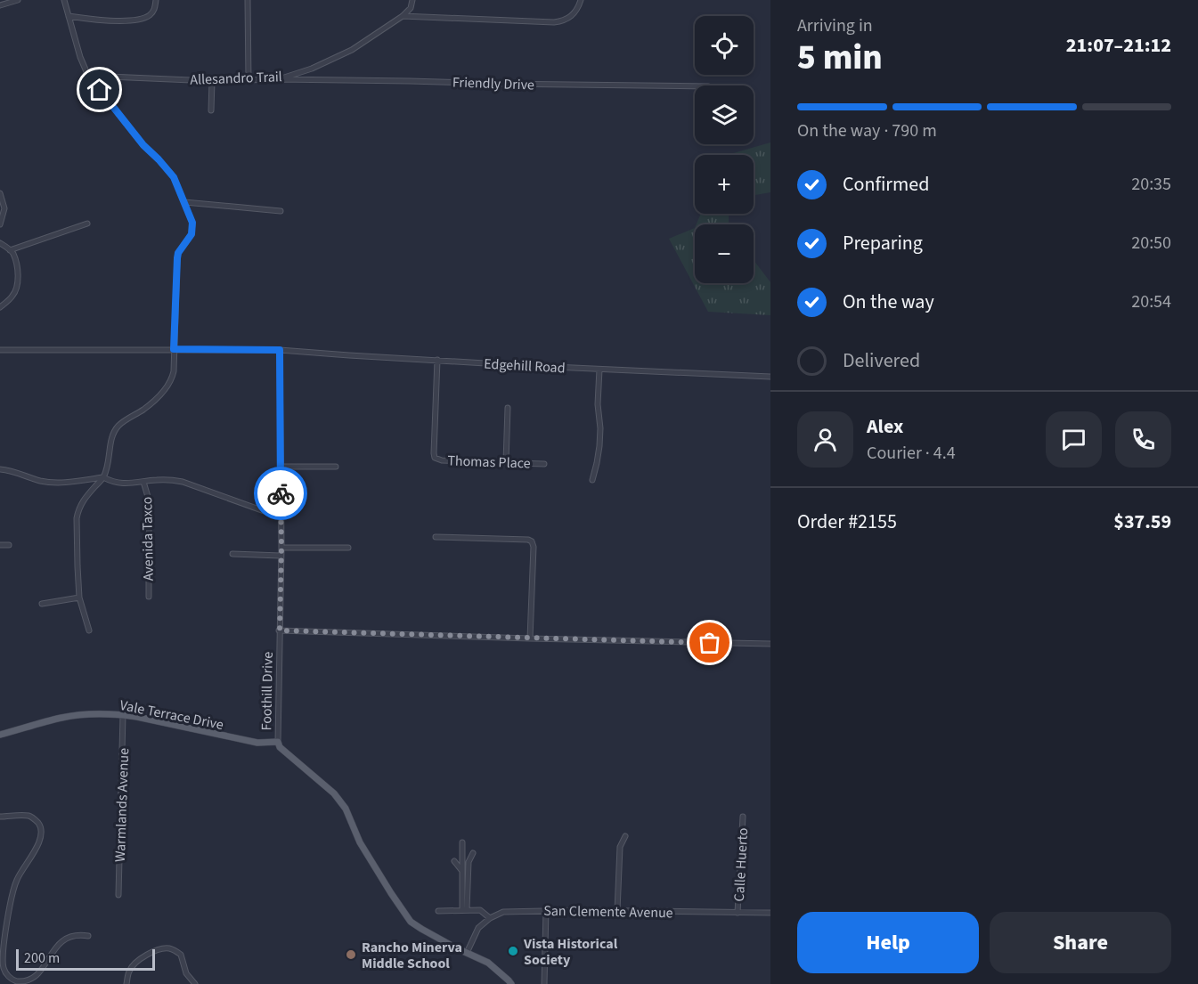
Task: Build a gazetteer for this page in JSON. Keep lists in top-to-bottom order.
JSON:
{
  "streets": {
    "main road": ["Foothill Drive", "Vale Terrace Drive"],
    "street": [
      "Allesandro Trail",
      "Friendly Drive",
      "Edgehill Road",
      "Thomas Place",
      "Avenida Taxco",
      "Warmlands Avenue",
      "Calle Huerto",
      "San Clemente Avenue"
    ]
  },
  "crossings": [
    ["Allesandro Trail", "Friendly Drive"],
    ["Edgehill Road", "Thomas Place"],
    ["Edgehill Road", "Foothill Drive"],
    ["Foothill Drive", "Vale Terrace Drive"],
    ["Vale Terrace Drive", "Warmlands Avenue"],
    ["Calle Huerto", "San Clemente Avenue"]
  ],
  "places": ["Vista Historical Society", "Rancho Minerva Middle School"],
  "scale_bar": "200 m",
  "page": {
    "heading": ["5 min", "Arriving in", "21:07–21:12"],
    "panel": [
      "Alex",
      "Courier · 4.4",
      "Order #2155",
      "$37.59"
    ],
    "map_buttons": ["+", "−"],
    "bar": "On the way · 790 m",
    "list": [
      ["Confirmed", "20:35"],
      ["Preparing", "20:50"],
      ["On the way", "20:54"],
      "Delivered"
    ],
    "buttons": ["Help", "Share"],
    "scale": "200 m"
  }
}
